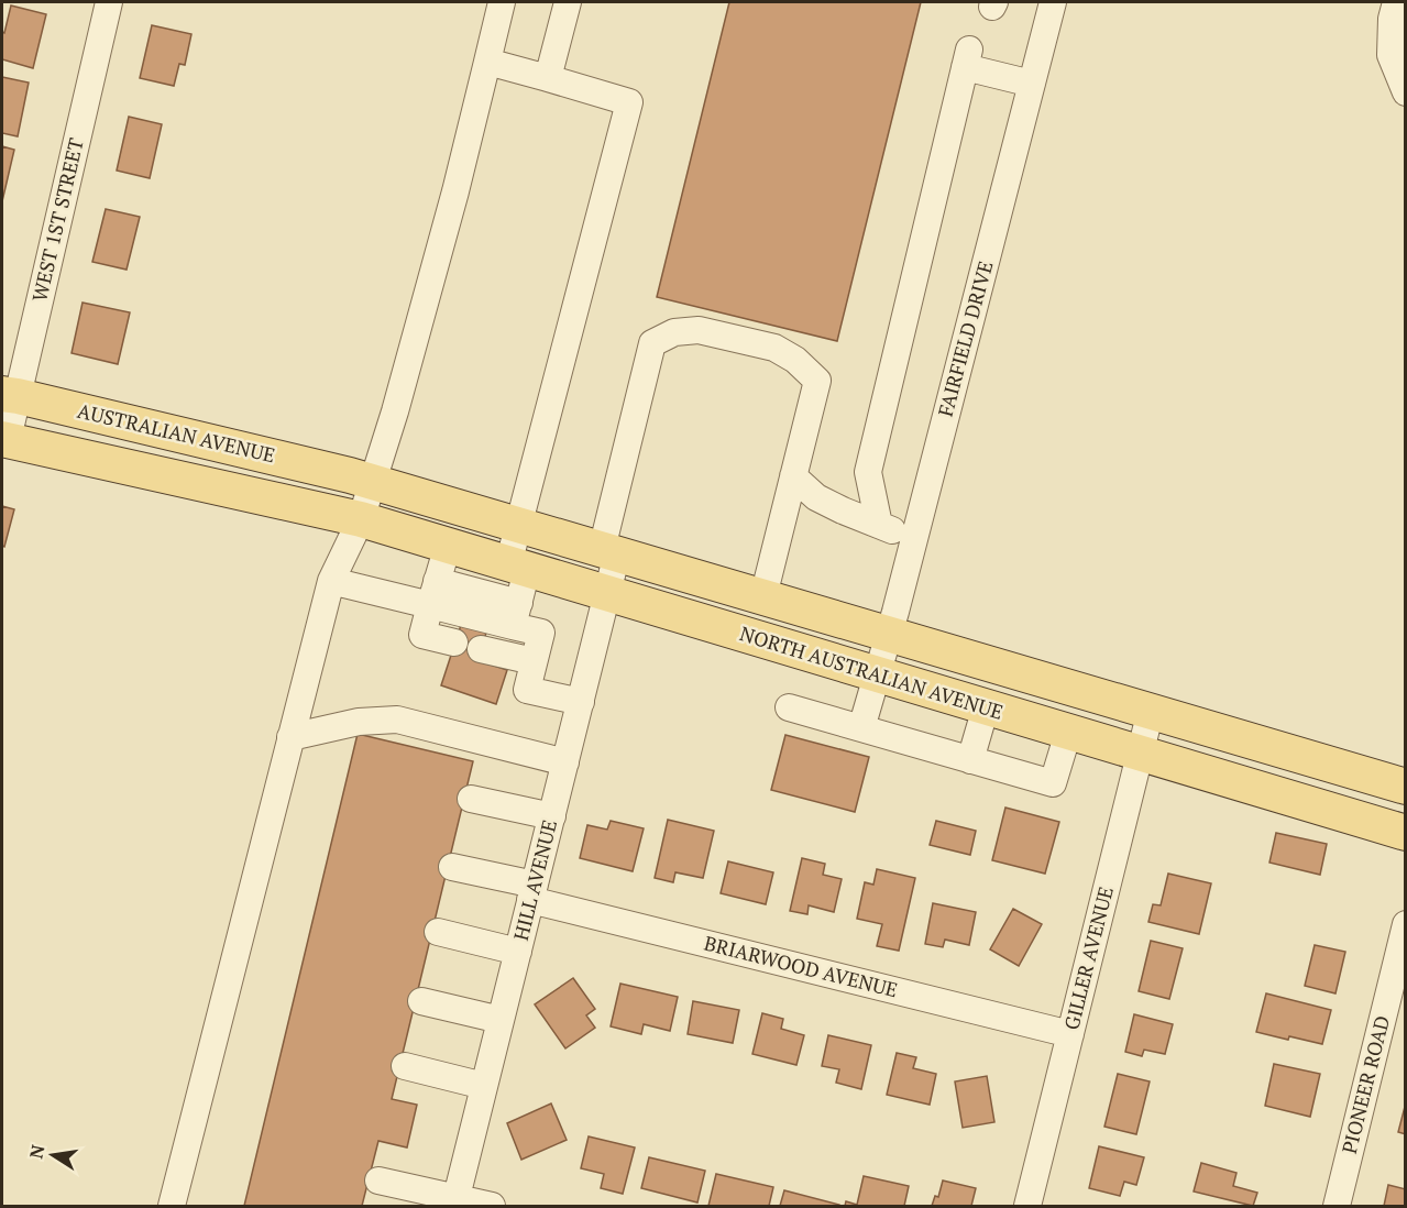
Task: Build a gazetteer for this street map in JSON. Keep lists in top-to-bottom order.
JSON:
{
  "streets": {
    "main road": ["AUSTRALIAN AVENUE", "NORTH AUSTRALIAN AVENUE"],
    "street": [
      "WEST 1ST STREET",
      "FAIRFIELD DRIVE",
      "HILL AVENUE",
      "GILLER AVENUE",
      "BRIARWOOD AVENUE",
      "PIONEER ROAD"
    ]
  },
  "crossings": [
    ["WEST 1ST STREET", "AUSTRALIAN AVENUE"],
    ["FAIRFIELD DRIVE", "NORTH AUSTRALIAN AVENUE"],
    ["NORTH AUSTRALIAN AVENUE", "HILL AVENUE"],
    ["NORTH AUSTRALIAN AVENUE", "GILLER AVENUE"],
    ["HILL AVENUE", "BRIARWOOD AVENUE"],
    ["GILLER AVENUE", "BRIARWOOD AVENUE"]
  ],
  "north": "left"
}
